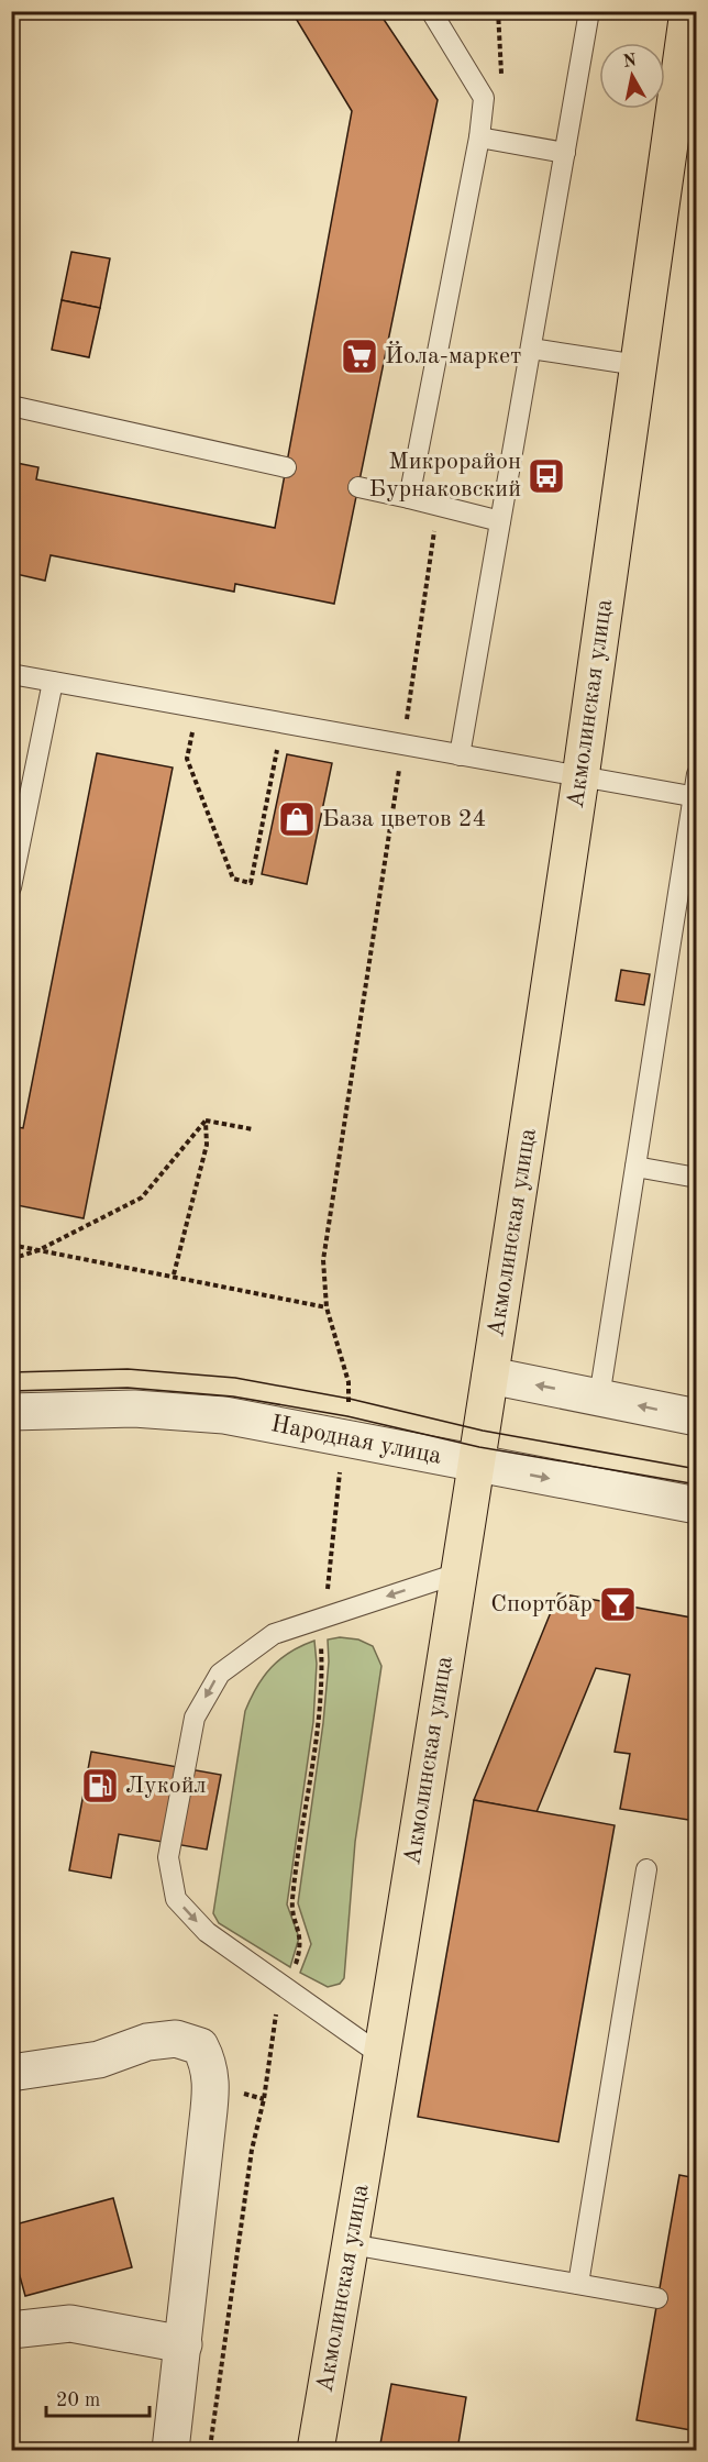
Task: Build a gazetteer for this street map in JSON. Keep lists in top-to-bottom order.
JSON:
{
  "streets": {
    "main road": ["Акмолинская улица"],
    "street": ["Народная улица"]
  },
  "crossings": [
    ["Акмолинская улица", "Народная улица"]
  ],
  "places": {
    "supermarket": ["Йола-маркет"],
    "bus stop": ["Микрорайон Бурнаковский"],
    "shop": ["База цветов 24"],
    "bar": ["Спортбар"],
    "fuel station": ["Лукойл"]
  },
  "scale_bar": "20 m",
  "north": "top"
}
